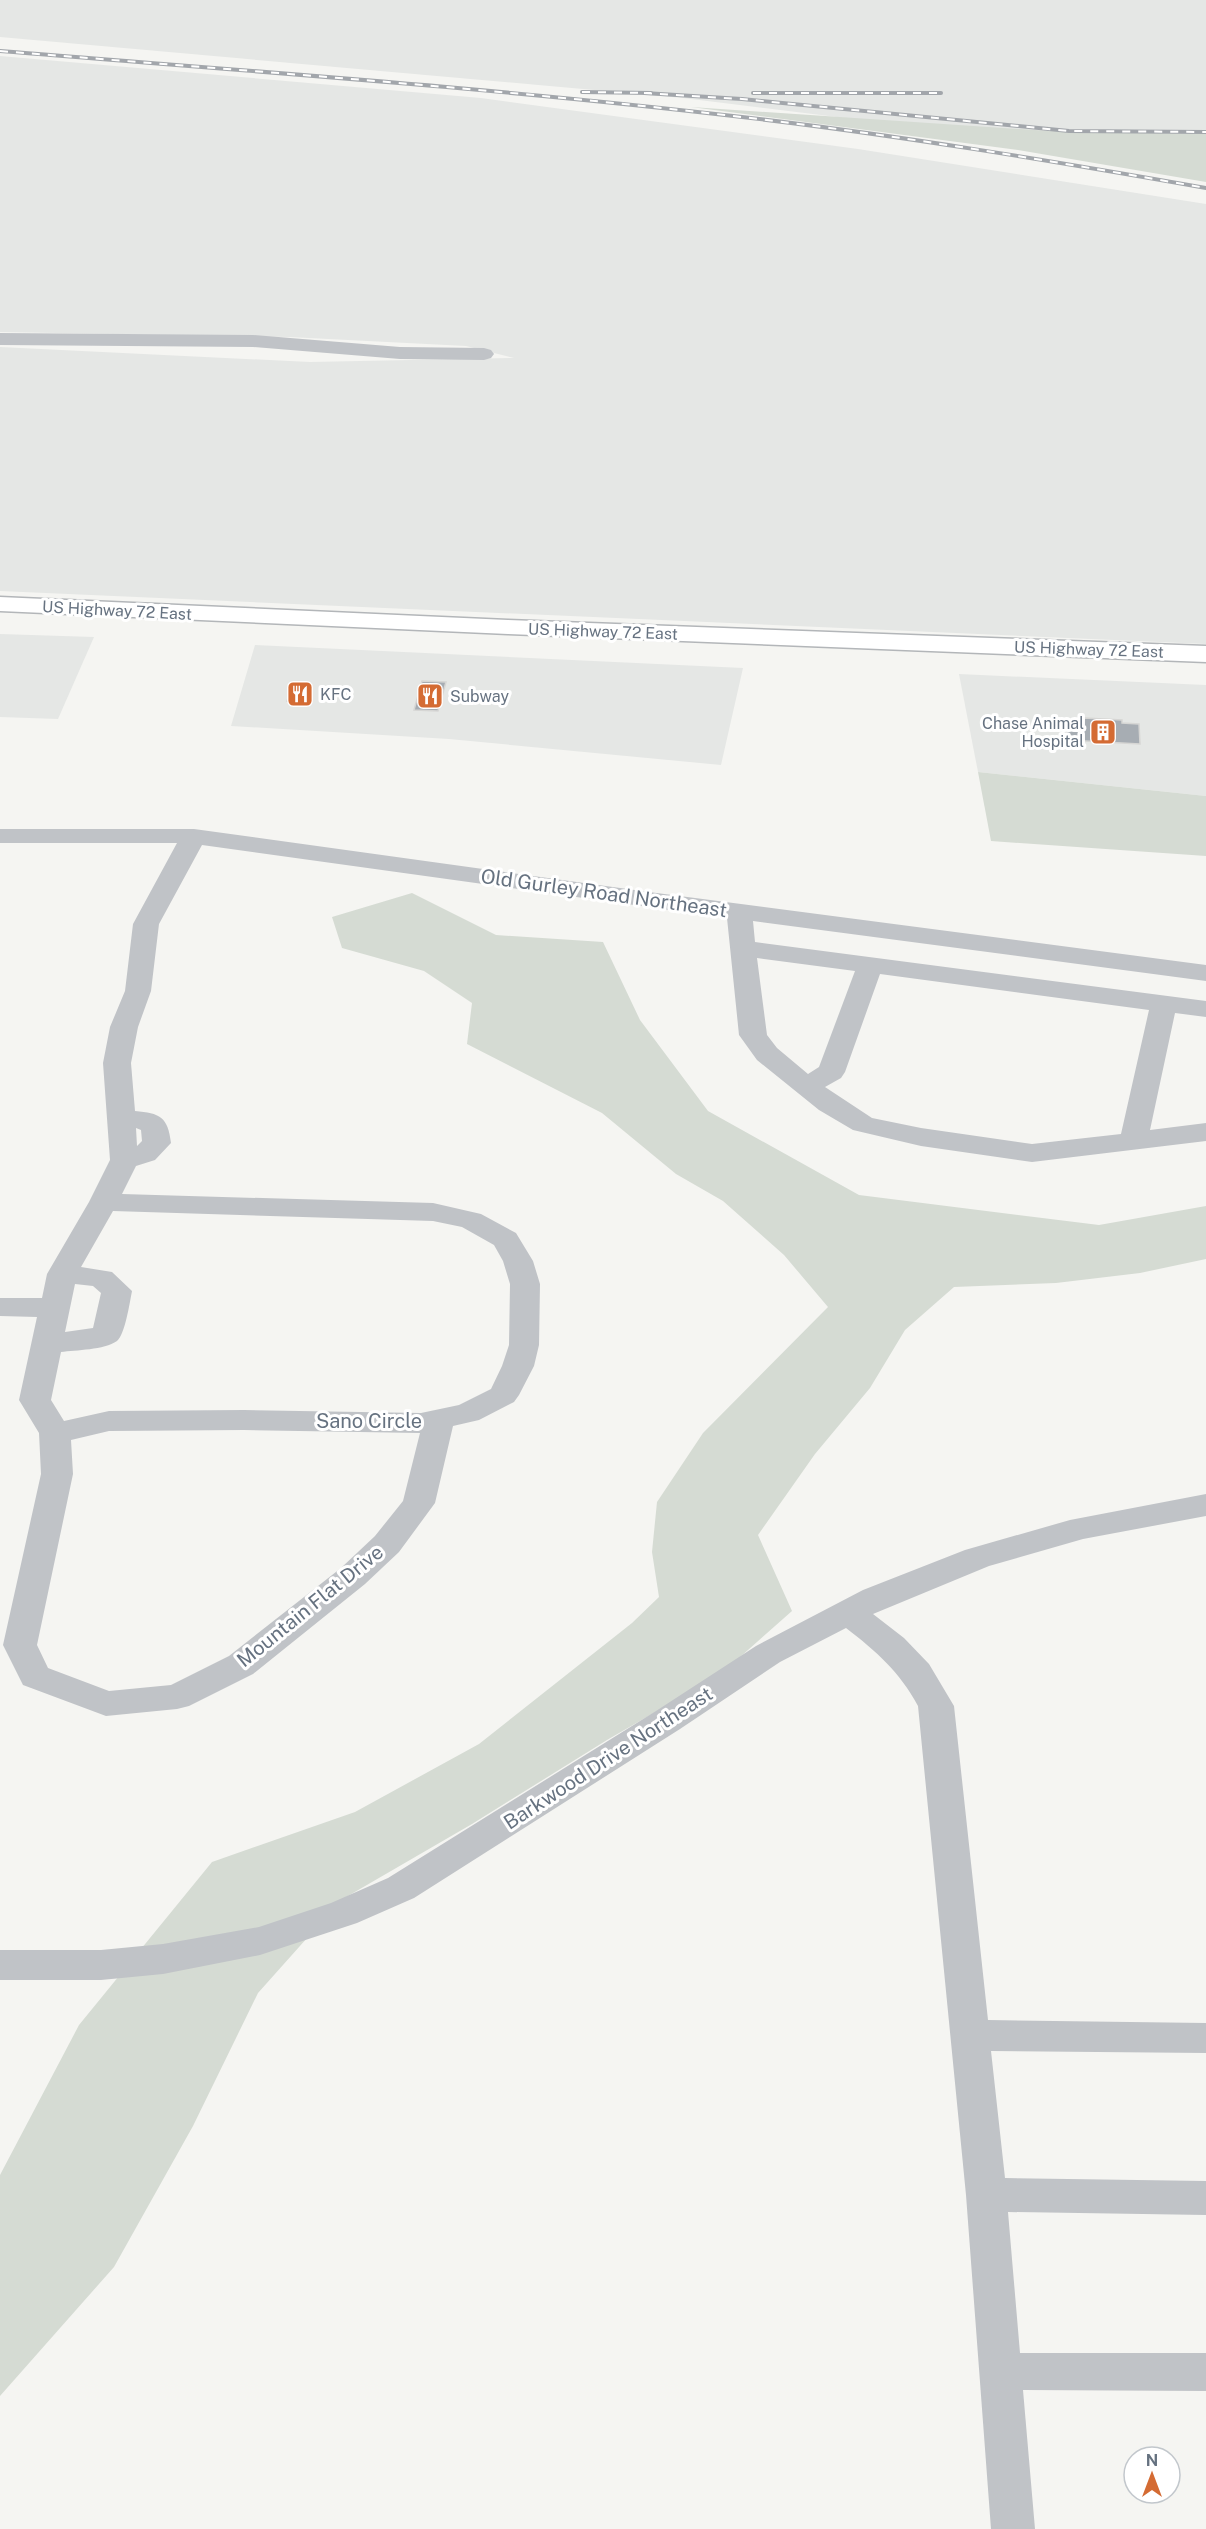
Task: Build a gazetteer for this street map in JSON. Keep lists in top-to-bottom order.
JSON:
{
  "streets": {
    "highway": ["US Highway 72 East"],
    "street": [
      "Old Gurley Road Northeast",
      "Sano Circle",
      "Mountain Flat Drive",
      "Barkwood Drive Northeast"
    ]
  },
  "crossings": [
    ["Sano Circle", "Mountain Flat Drive"]
  ],
  "places": {
    "restaurant": ["KFC", "Subway"],
    "building": ["Chase Animal Hospital"]
  },
  "north": "top"
}
